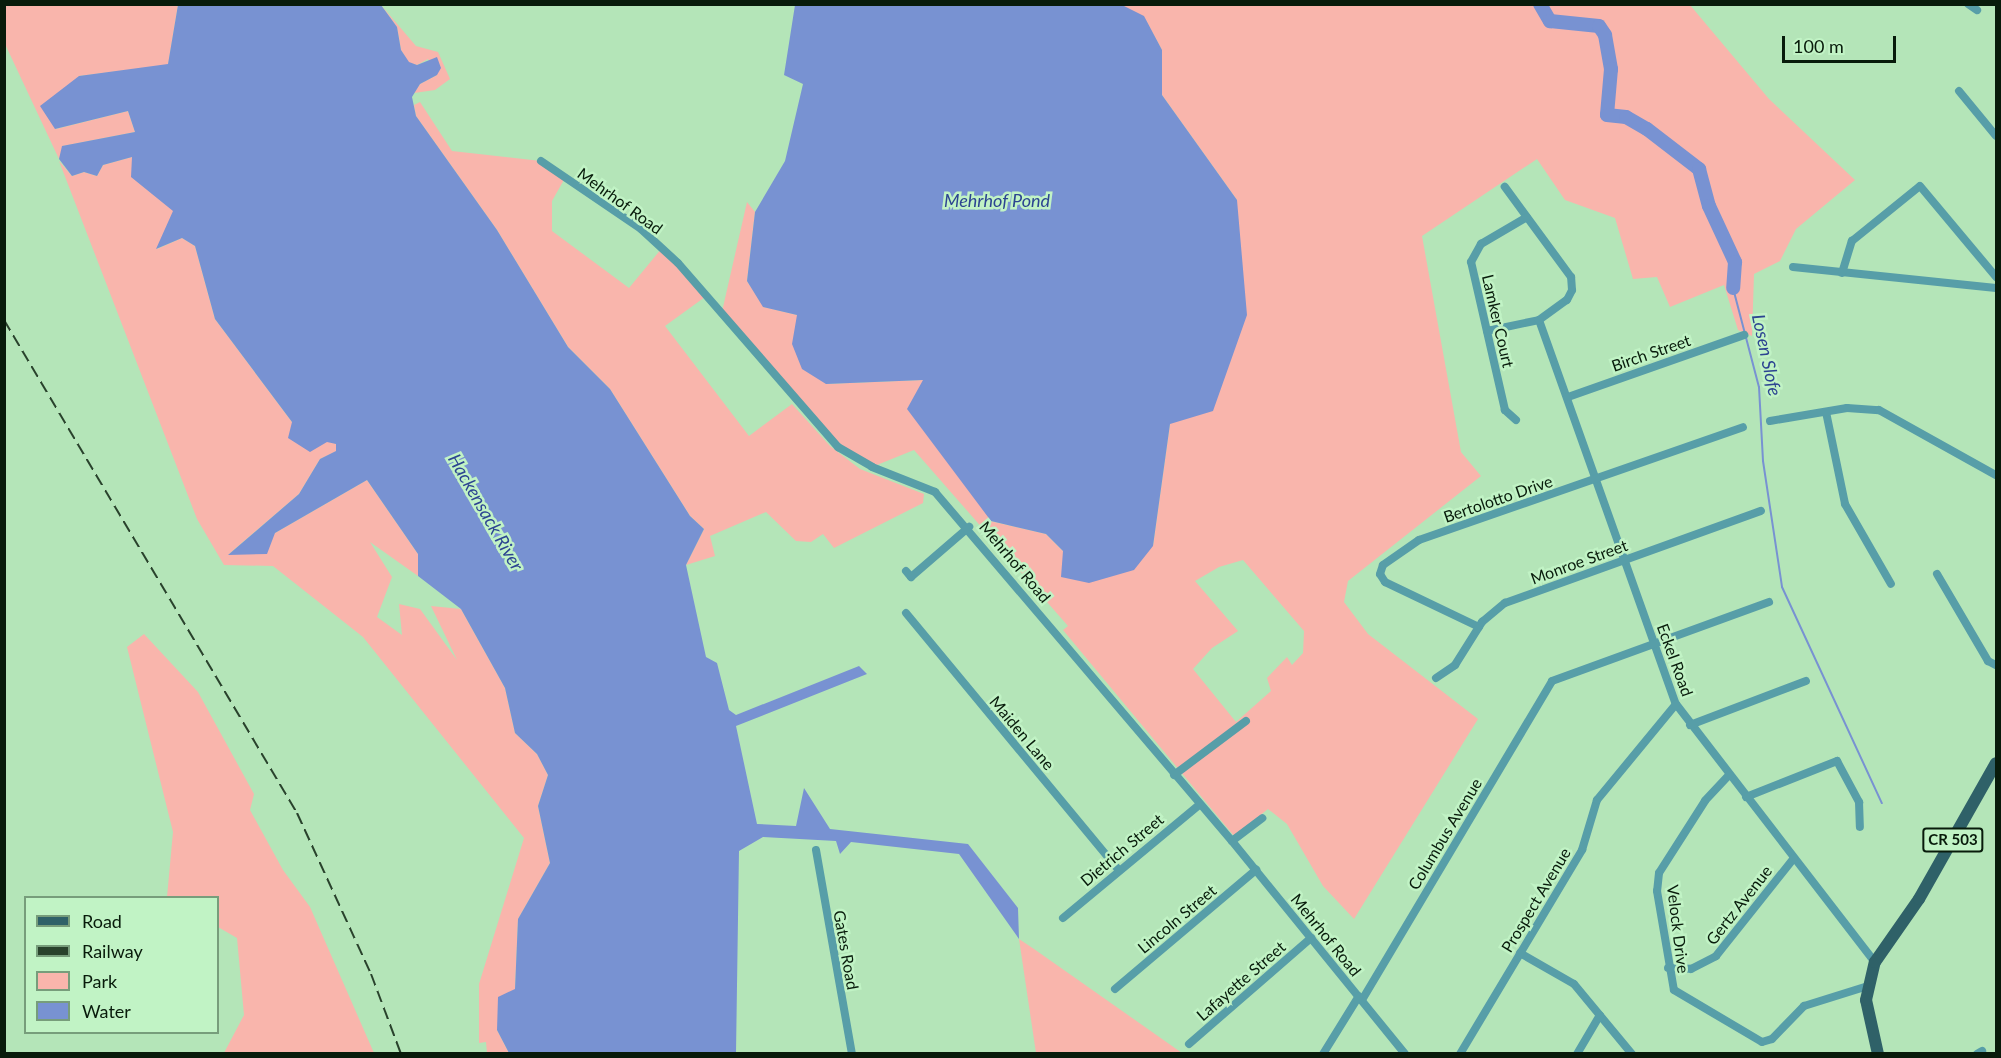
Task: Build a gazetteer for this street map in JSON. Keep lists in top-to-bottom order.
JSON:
{
  "streets": {
    "main road": ["CR 503"],
    "street": [
      "Mehrhof Road",
      "Lamker Court",
      "Birch Street",
      "Bertolotto Drive",
      "Monroe Street",
      "Eckel Road",
      "Maiden Lane",
      "Columbus Avenue",
      "Dietrich Street",
      "Prospect Avenue",
      "Gertz Avenue",
      "Lincoln Street",
      "Velock Drive",
      "Gates Road",
      "Lafayette Street"
    ]
  },
  "crossings": [
    ["Mehrhof Road", "Columbus Avenue"],
    ["Mehrhof Road", "Dietrich Street"],
    ["Mehrhof Road", "Lincoln Street"],
    ["Mehrhof Road", "Lafayette Street"],
    ["Birch Street", "Eckel Road"],
    ["Bertolotto Drive", "Monroe Street"],
    ["Bertolotto Drive", "Eckel Road"],
    ["Monroe Street", "Eckel Road"],
    ["Eckel Road", "Columbus Avenue"],
    ["Eckel Road", "CR 503"],
    ["Eckel Road", "Prospect Avenue"],
    ["Eckel Road", "Gertz Avenue"],
    ["Eckel Road", "Velock Drive"],
    ["Maiden Lane", "Dietrich Street"],
    ["CR 503", "Velock Drive"],
    ["Gertz Avenue", "Velock Drive"]
  ],
  "water": ["Mehrhof Pond", "Losen Slofe", "Hackensack River"],
  "legend": [
    "Road",
    "Railway",
    "Park",
    "Water"
  ],
  "scale_bar": "100 m"
}
